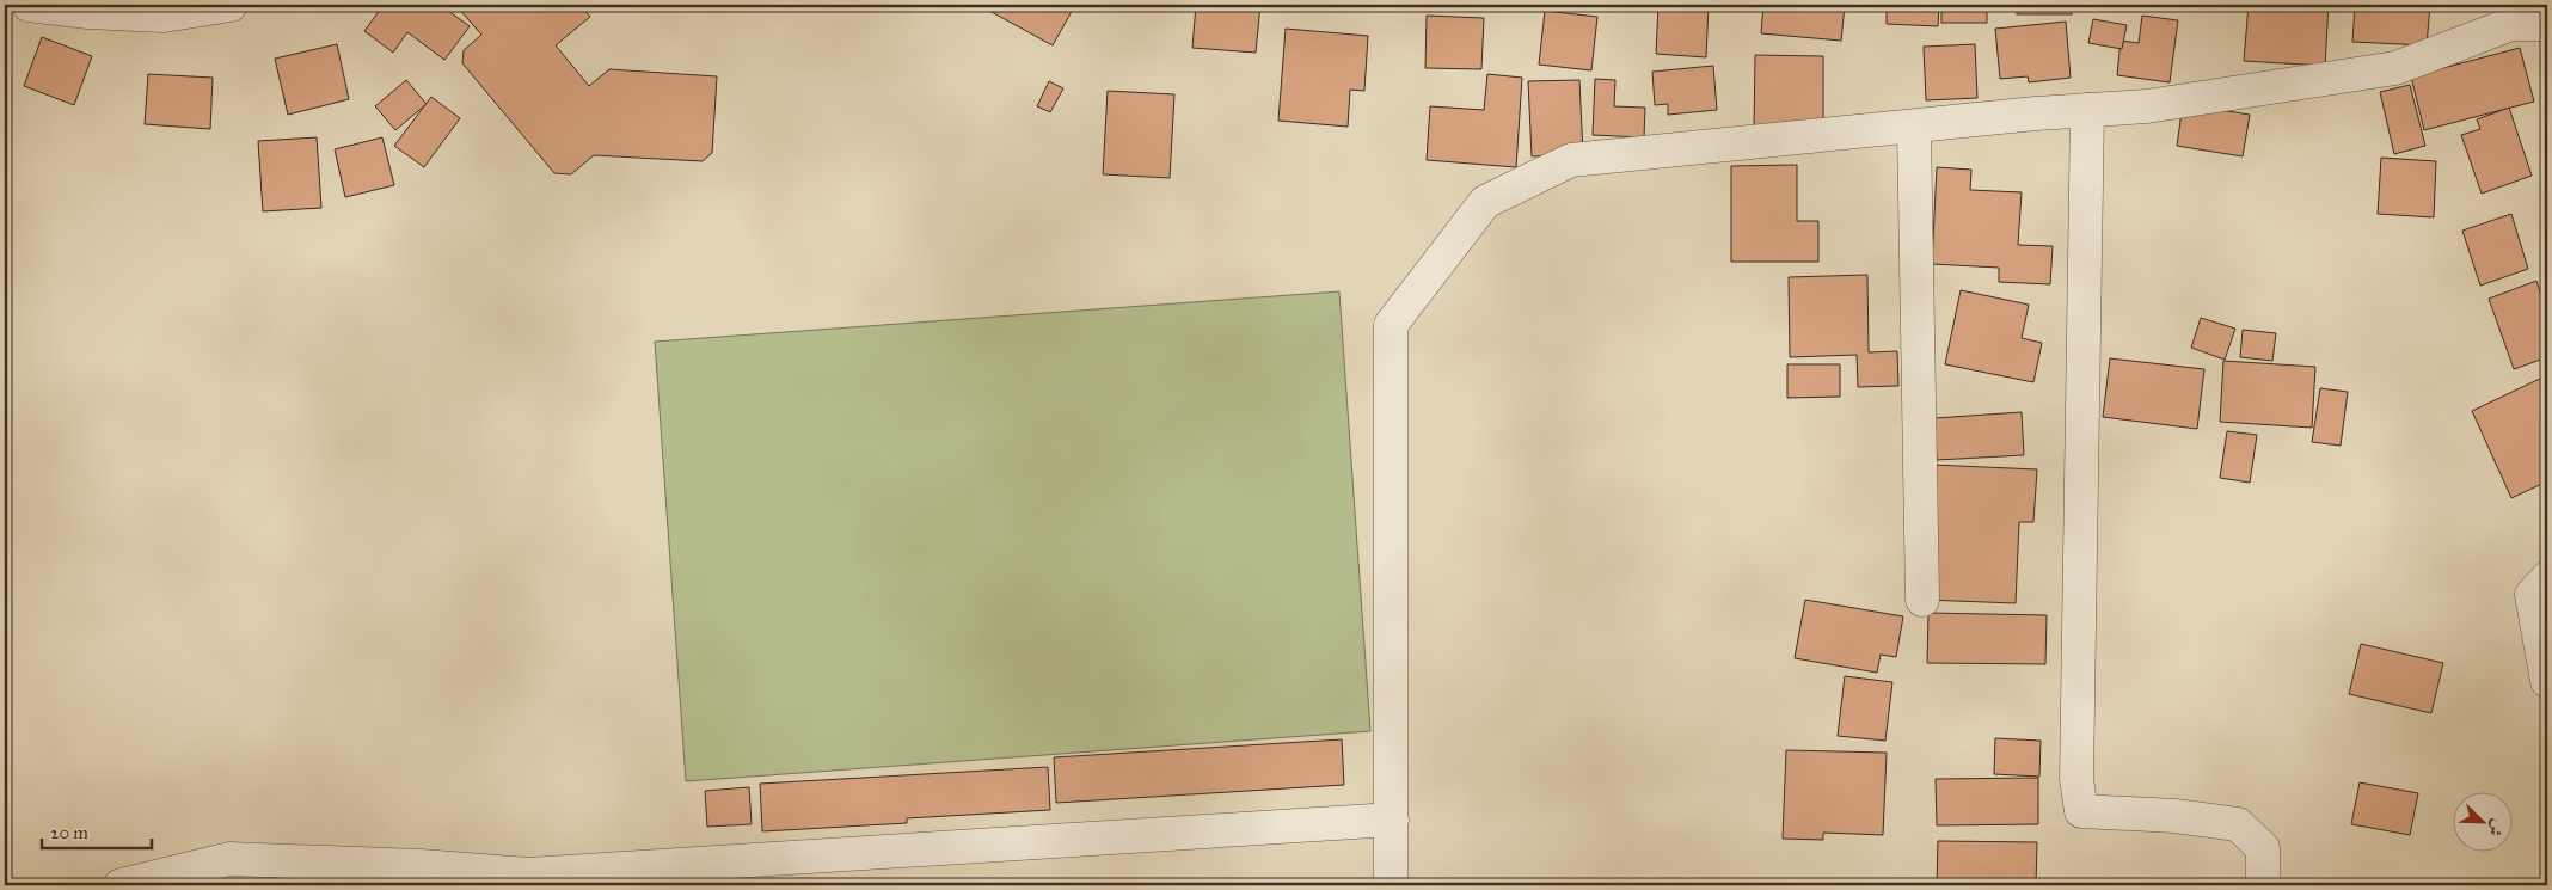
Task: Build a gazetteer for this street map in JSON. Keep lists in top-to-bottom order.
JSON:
{
  "scale_bar": "20 m",
  "north": "bottom right"
}
